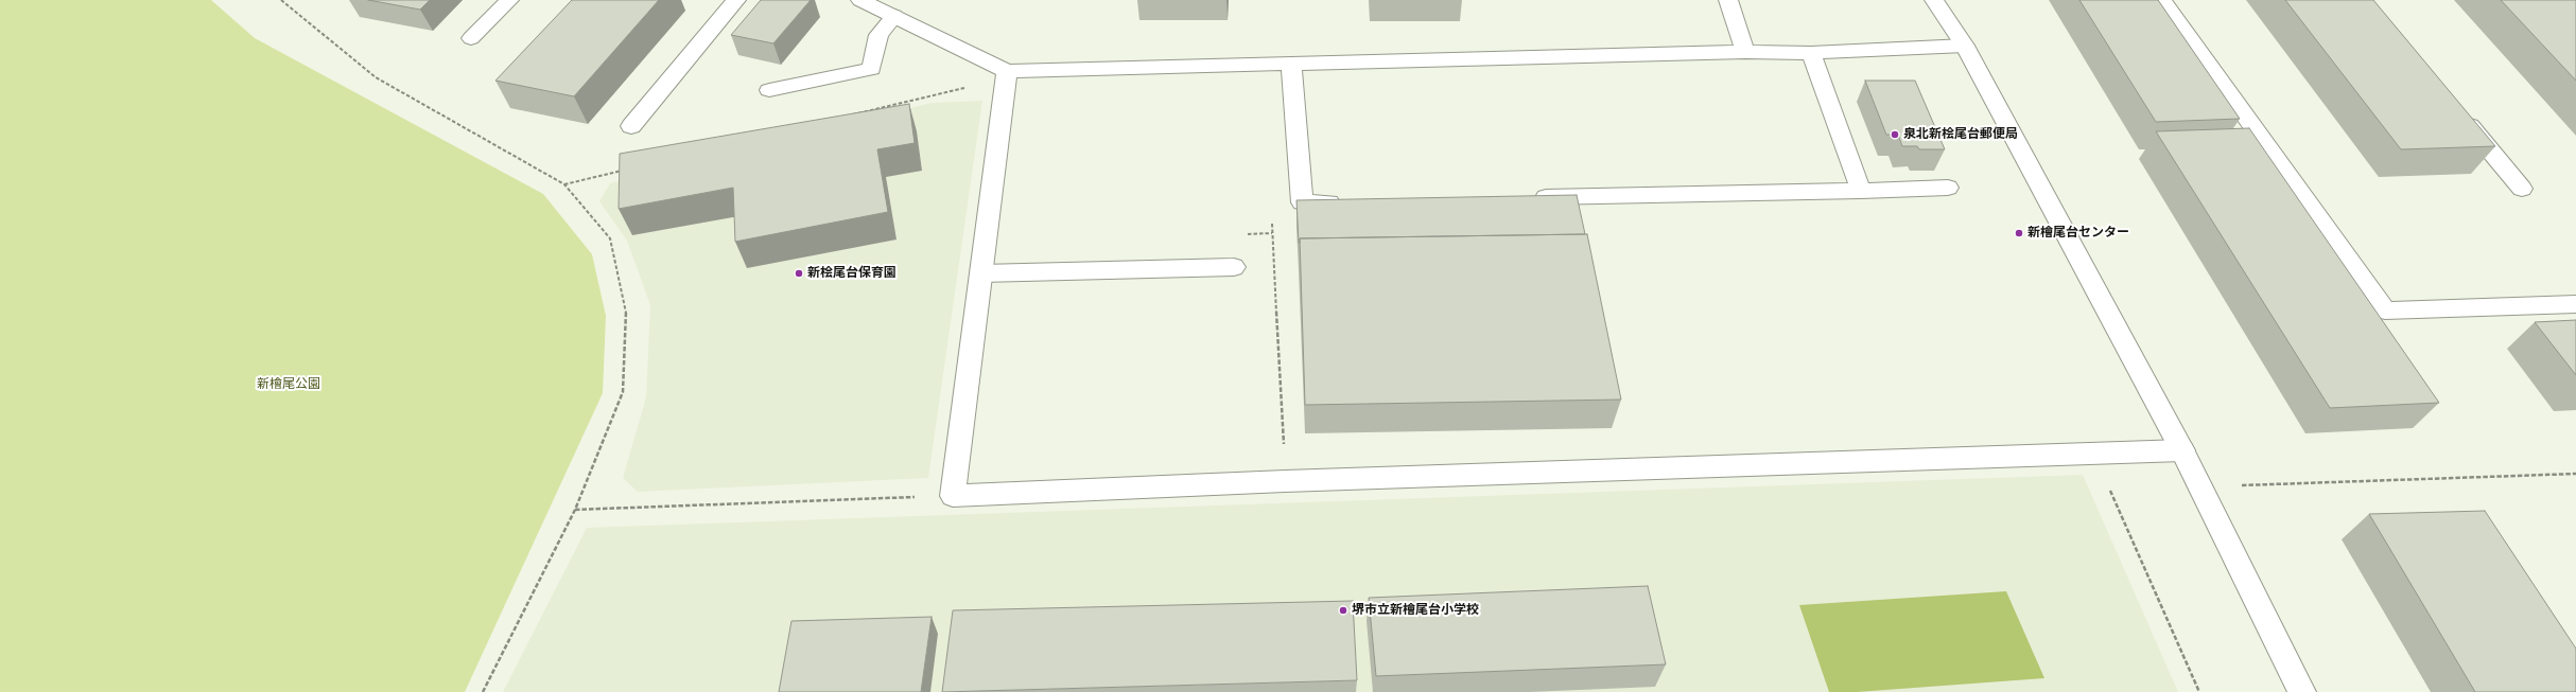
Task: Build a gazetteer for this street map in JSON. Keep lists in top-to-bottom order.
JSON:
{
  "parks": ["新檜尾公園"],
  "places": [
    "泉北新桧尾台郵便局",
    "新檜尾台センター",
    "新桧尾台保育園",
    "堺市立新檜尾台小学校"
  ]
}
